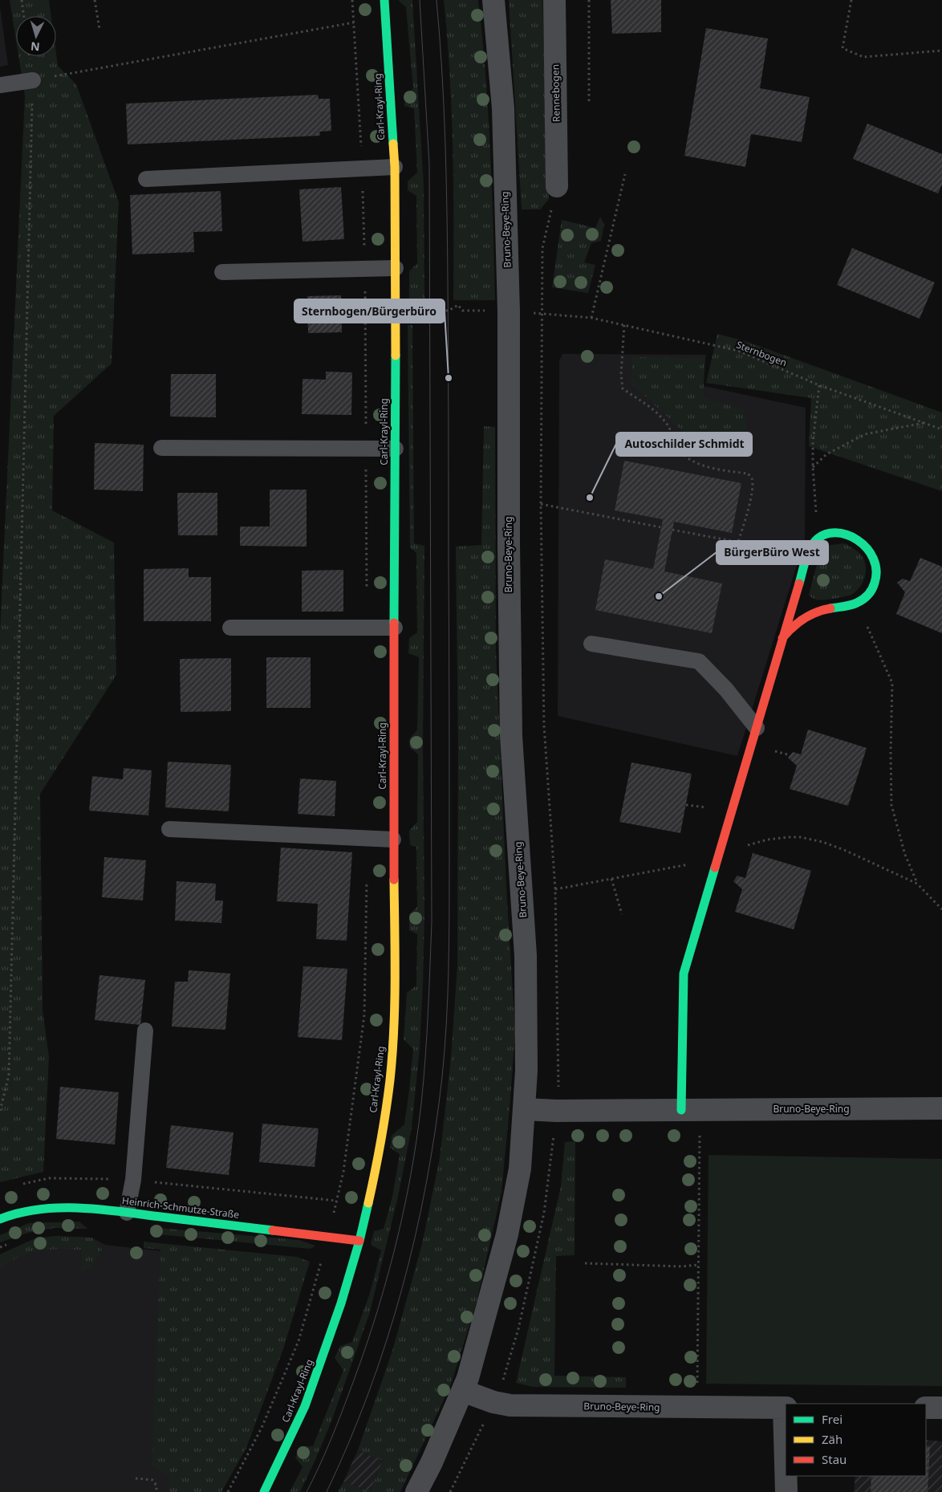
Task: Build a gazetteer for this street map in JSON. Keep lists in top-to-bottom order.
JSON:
{
  "streets": {
    "street": [
      "Rennebogen",
      "Carl-Krayl-Ring",
      "Bruno-Beye-Ring",
      "Heinrich-Schmutze-Straße"
    ],
    "path": ["Sternbogen"]
  },
  "crossings": [
    ["Carl-Krayl-Ring", "Heinrich-Schmutze-Straße"]
  ],
  "places": ["Sternbogen/Bürgerbüro", "Autoschilder Schmidt", "BürgerBüro West"],
  "legend": ["Frei", "Zäh", "Stau"],
  "north": "bottom"
}
